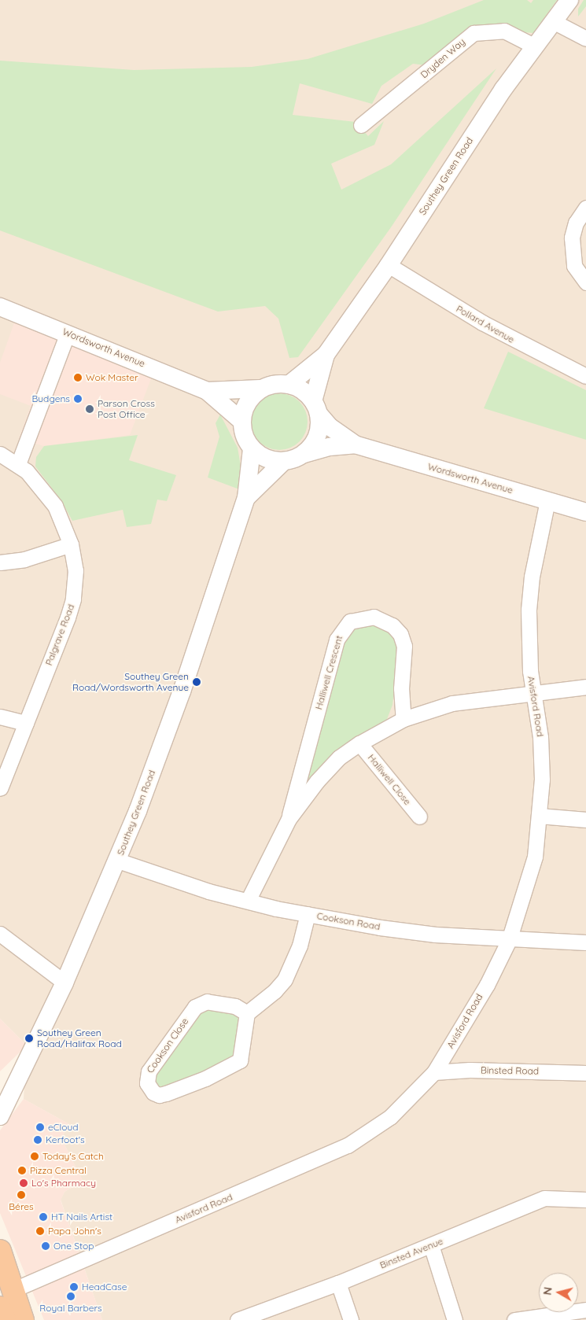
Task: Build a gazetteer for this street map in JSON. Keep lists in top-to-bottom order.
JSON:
{
  "streets": {
    "street": [
      "Dryden Way",
      "Southey Green Road",
      "Pollard Avenue",
      "Wordsworth Avenue",
      "Palgrave Road",
      "Halliwell Crescent",
      "Avisford Road",
      "Halliwell Close",
      "Cookson Road",
      "Cookson Close",
      "Binsted Road",
      "Binsted Avenue"
    ]
  },
  "crossings": [
    ["Dryden Way", "Southey Green Road"],
    ["Southey Green Road", "Pollard Avenue"],
    ["Southey Green Road", "Wordsworth Avenue"],
    ["Southey Green Road", "Cookson Road"],
    ["Wordsworth Avenue", "Avisford Road"],
    ["Halliwell Crescent", "Avisford Road"],
    ["Halliwell Crescent", "Halliwell Close"],
    ["Halliwell Crescent", "Cookson Road"],
    ["Avisford Road", "Cookson Road"],
    ["Avisford Road", "Binsted Road"]
  ],
  "places": [
    "Wok Master",
    "Budgens",
    "Parson Cross Post Office",
    "Southey Green Road/Wordsworth Avenue",
    "Southey Green Road/Halifax Road",
    "eCloud",
    "Kerfoot's",
    "Today's Catch",
    "Pizza Central",
    "Lo's Pharmacy",
    "Béres",
    "HT Nails Artist",
    "Papa John's",
    "One Stop",
    "HeadCase",
    "Royal Barbers"
  ],
  "north": "left"
}
